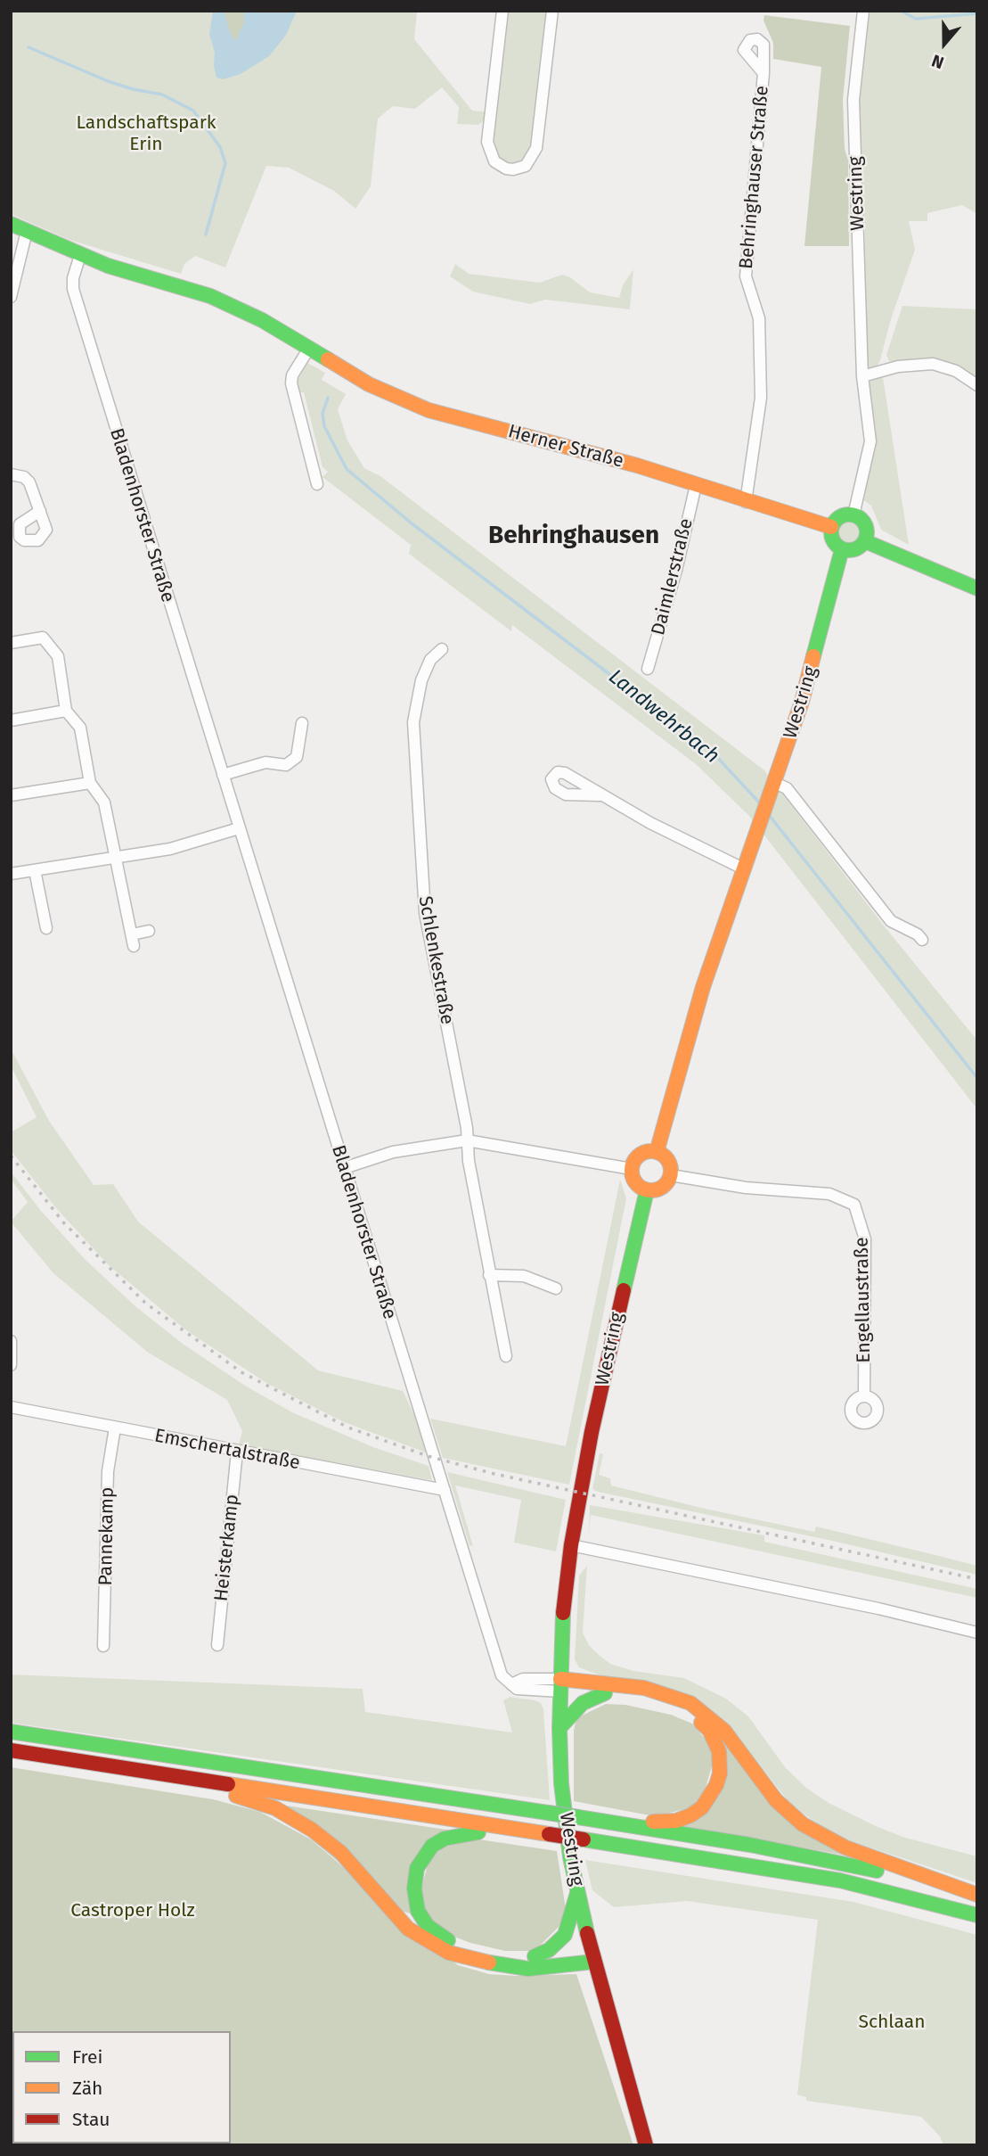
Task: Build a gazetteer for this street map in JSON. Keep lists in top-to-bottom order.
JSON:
{
  "streets": {
    "main road": ["Westring", "Herner Straße"],
    "street": [
      "Behringhauser Straße",
      "Bladenhorster Straße",
      "Daimlerstraße",
      "Schlenkestraße",
      "Engellaustraße",
      "Emschertalstraße",
      "Pannekamp",
      "Heisterkamp"
    ]
  },
  "crossings": [
    ["Behringhauser Straße", "Herner Straße"],
    ["Westring", "Herner Straße"],
    ["Westring", "Bladenhorster Straße"],
    ["Westring", "Engellaustraße"],
    ["Herner Straße", "Bladenhorster Straße"],
    ["Herner Straße", "Daimlerstraße"],
    ["Bladenhorster Straße", "Emschertalstraße"],
    ["Emschertalstraße", "Pannekamp"],
    ["Emschertalstraße", "Heisterkamp"]
  ],
  "districts": ["Behringhausen"],
  "water": ["Landwehrbach"],
  "parks": ["Landschaftspark Erin", "Castroper Holz", "Schlaan"],
  "legend": ["Frei", "Zäh", "Stau"],
  "north": "bottom"
}
